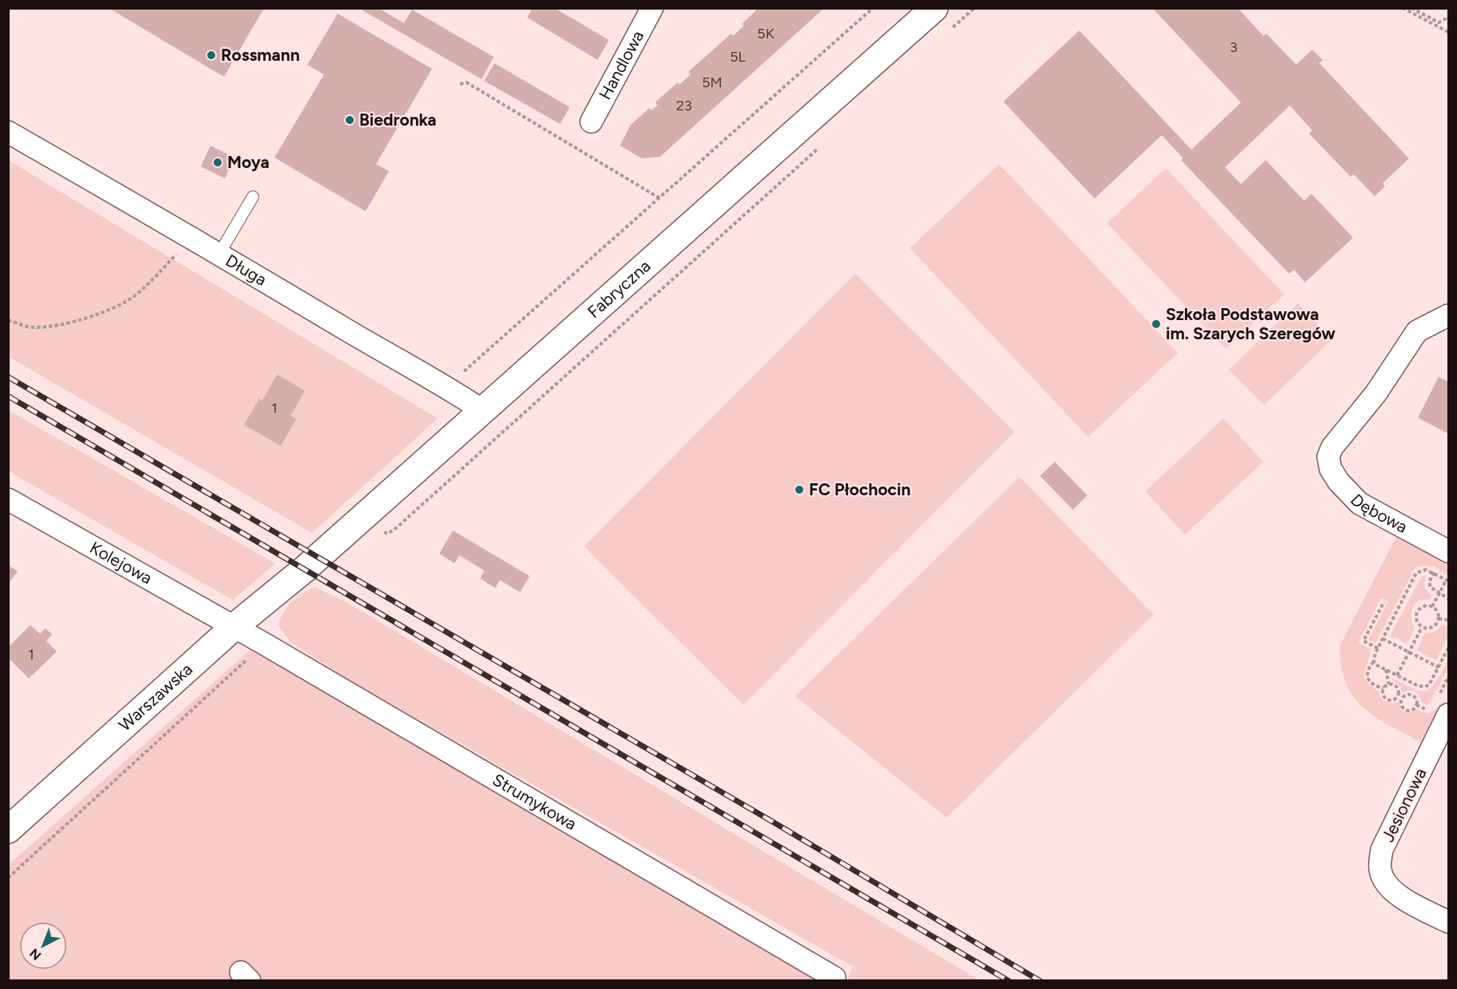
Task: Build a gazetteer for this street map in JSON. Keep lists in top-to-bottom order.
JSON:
{
  "streets": {
    "main road": ["Fabryczna", "Warszawska"],
    "street": [
      "Handlowa",
      "Długa",
      "Dębowa",
      "Kolejowa",
      "Strumykowa",
      "Jesionowa"
    ]
  },
  "crossings": [
    ["Długa", "Fabryczna"],
    ["Fabryczna", "Warszawska"],
    ["Kolejowa", "Warszawska"],
    ["Kolejowa", "Strumykowa"],
    ["Warszawska", "Strumykowa"]
  ],
  "places": [
    "Rossmann",
    "Biedronka",
    "Moya",
    "Szkoła Podstawowa im. Szarych Szeregów",
    "FC Płochocin"
  ],
  "house_numbers": [
    "5K",
    "3",
    "5L",
    "5M",
    "23",
    "1",
    "1"
  ],
  "north": "bottom left"
}
